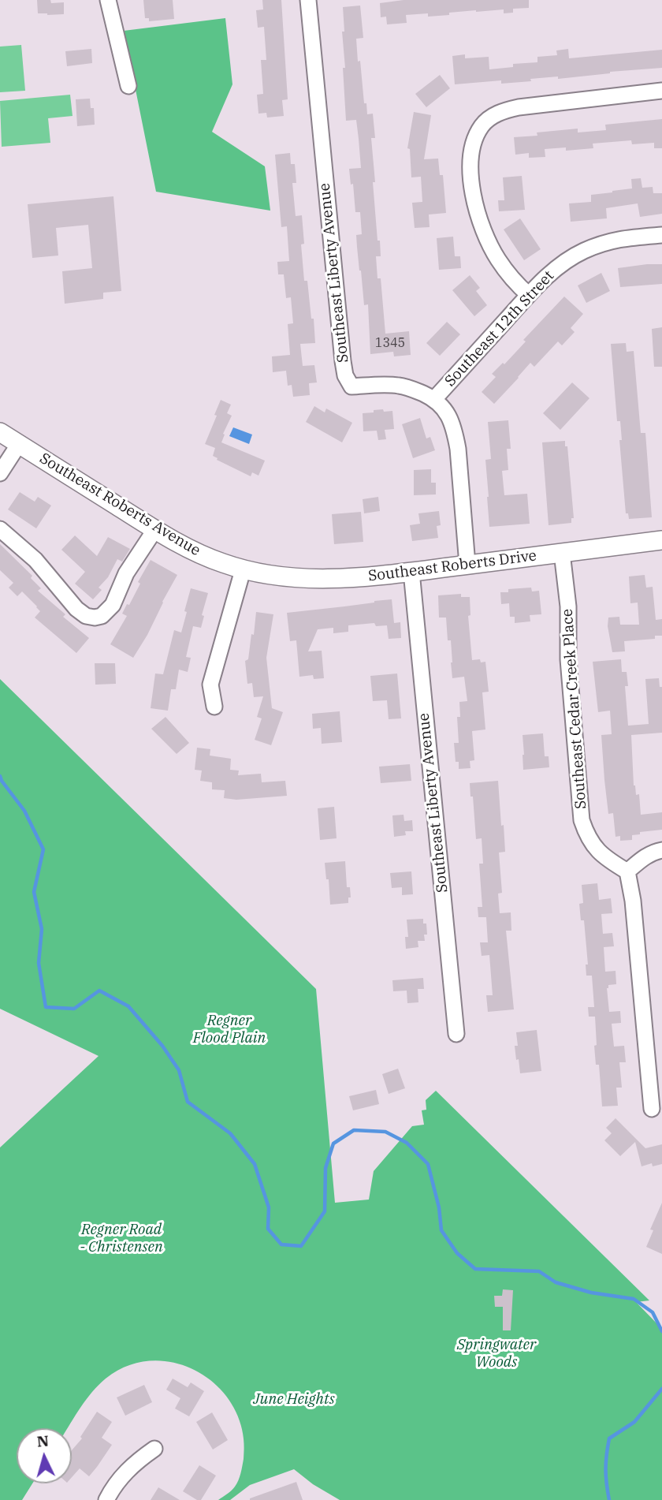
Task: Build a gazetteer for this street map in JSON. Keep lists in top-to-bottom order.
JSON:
{
  "streets": {
    "street": [
      "Southeast Liberty Avenue",
      "Southeast 12th Street",
      "Southeast Roberts Avenue",
      "Southeast Roberts Drive",
      "Southeast Cedar Creek Place"
    ]
  },
  "crossings": [
    ["Southeast Liberty Avenue", "Southeast 12th Street"],
    ["Southeast Liberty Avenue", "Southeast Roberts Drive"],
    ["Southeast Roberts Avenue", "Southeast Roberts Drive"],
    ["Southeast Roberts Drive", "Southeast Cedar Creek Place"]
  ],
  "parks": [
    "Regner Flood Plain",
    "Regner Road - Christensen",
    "Springwater Woods",
    "June Heights"
  ],
  "house_numbers": ["1345"],
  "north": "top"
}
